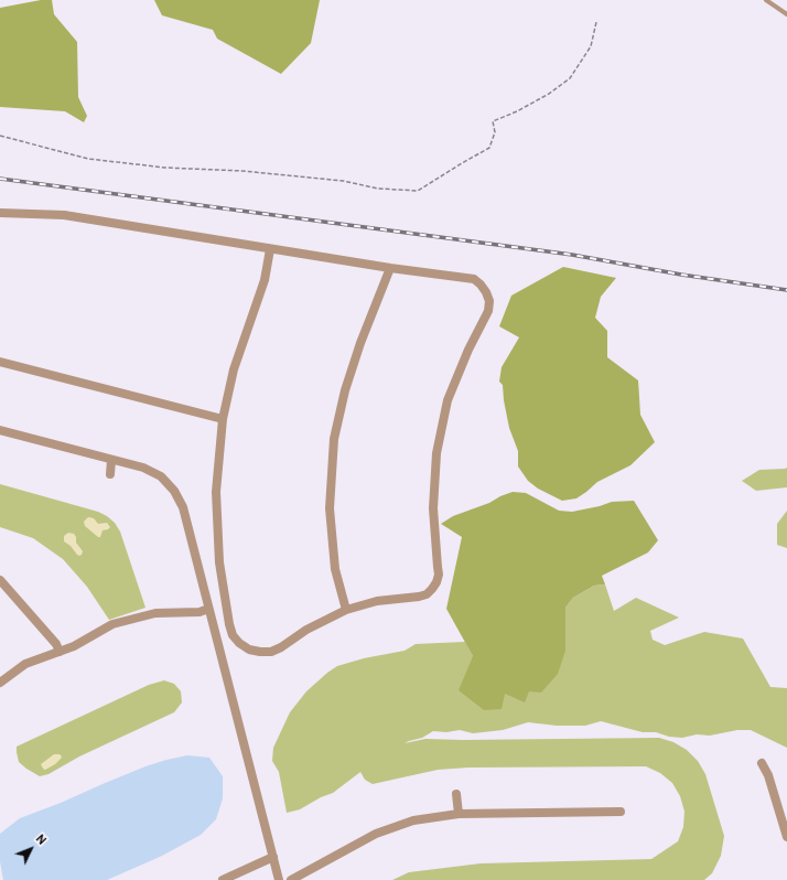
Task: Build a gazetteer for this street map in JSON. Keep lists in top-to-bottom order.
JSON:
{
  "north": "top right"
}
